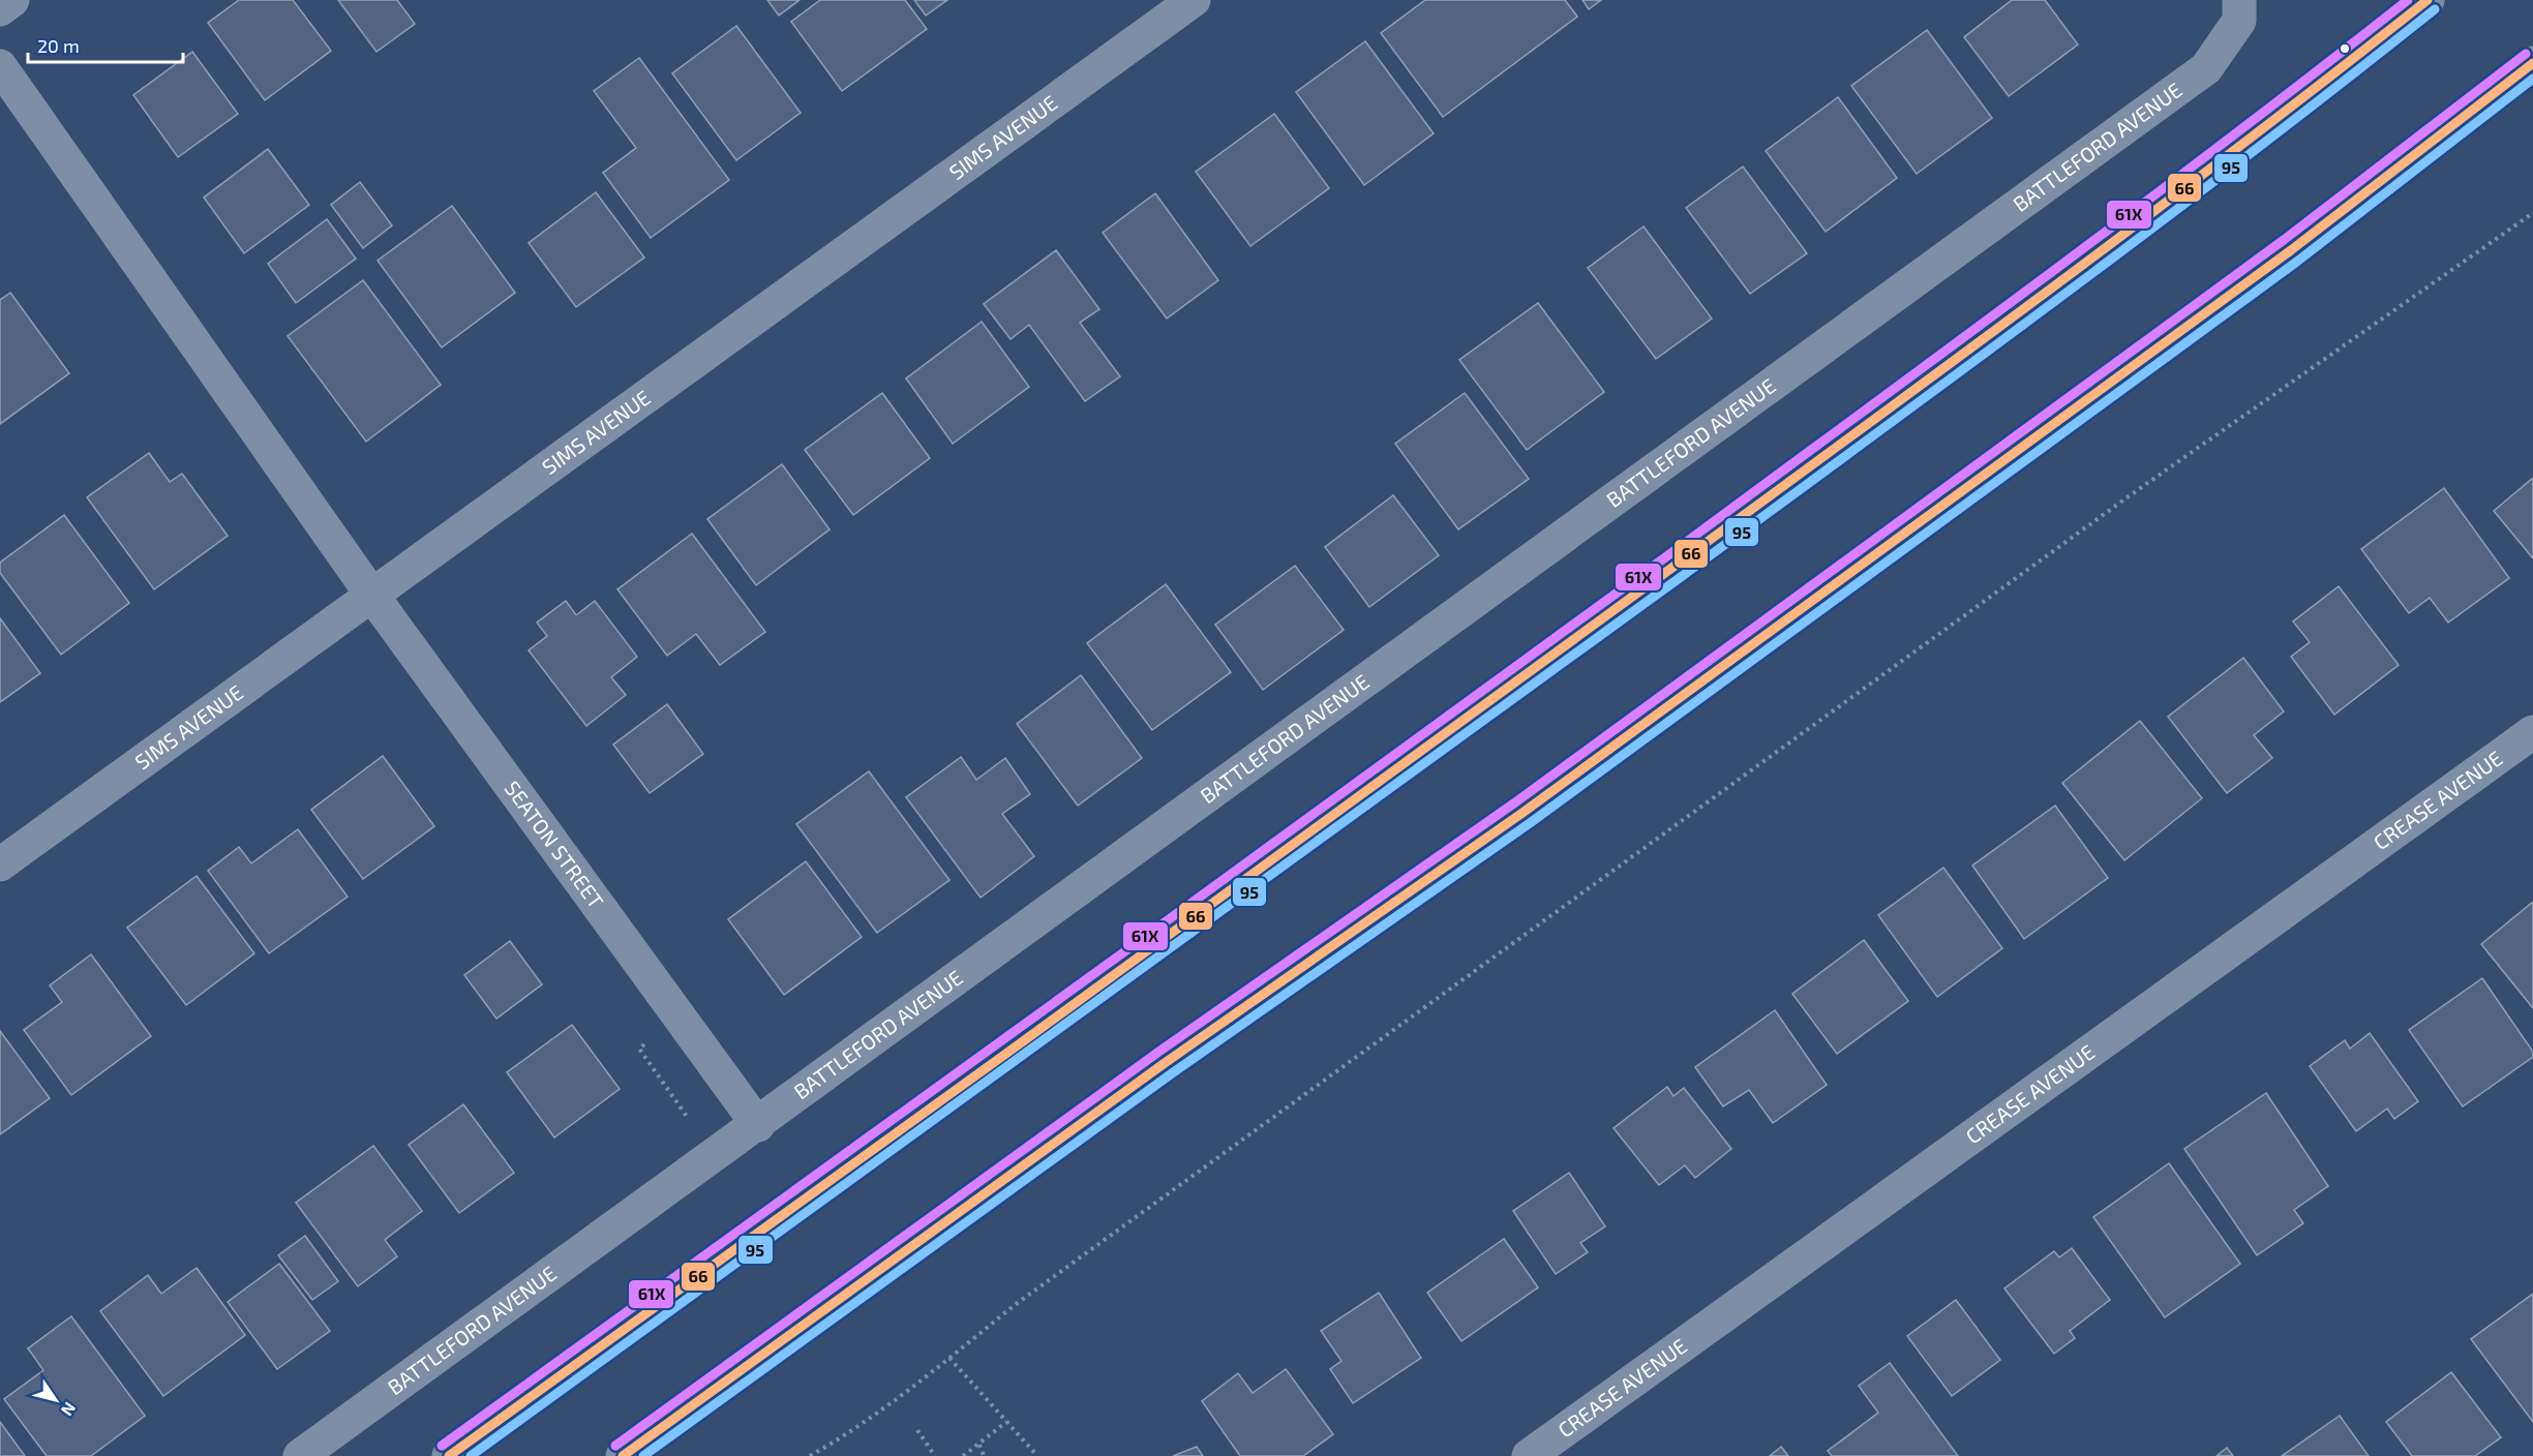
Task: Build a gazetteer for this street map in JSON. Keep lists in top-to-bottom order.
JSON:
{
  "streets": {
    "street": [
      "SIMS AVENUE",
      "BATTLEFORD AVENUE",
      "CREASE AVENUE",
      "SEATON STREET"
    ]
  },
  "crossings": [
    ["SIMS AVENUE", "SEATON STREET"],
    ["BATTLEFORD AVENUE", "SEATON STREET"]
  ],
  "lines": ["transit line 66", "transit line 61X", "transit line 95"],
  "scale_bar": "20 m",
  "north": "bottom right"
}
